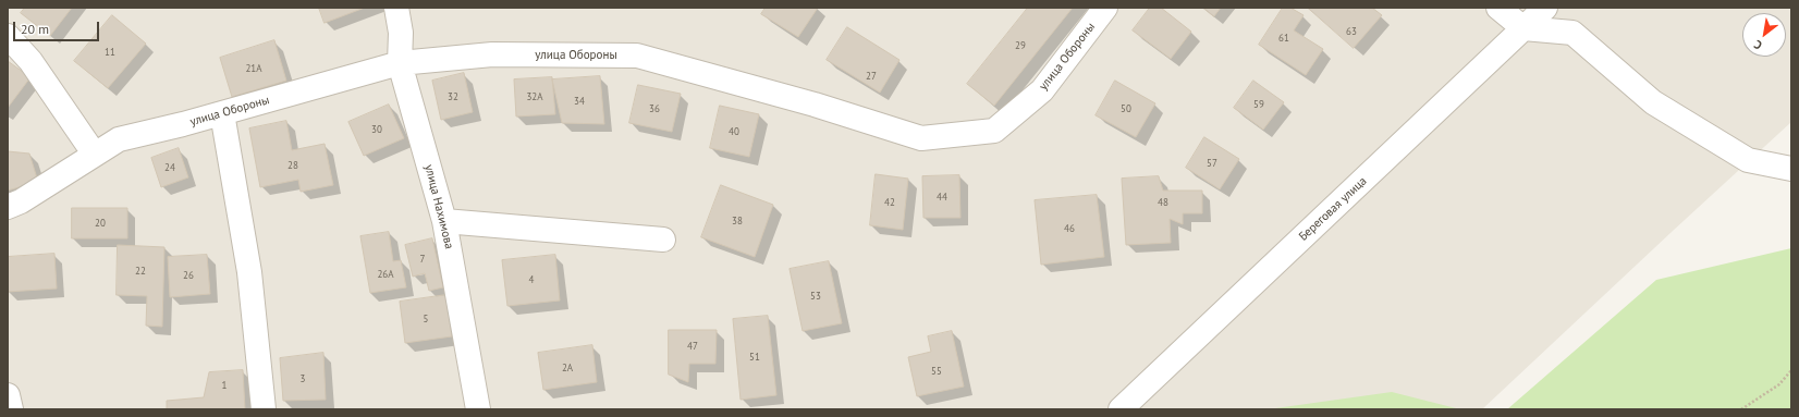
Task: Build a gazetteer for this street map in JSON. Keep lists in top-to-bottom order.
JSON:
{
  "streets": {
    "street": ["улица Обороны", "улица Нахимова", "Береговая улица"]
  },
  "crossings": [
    ["улица Обороны", "улица Нахимова"]
  ],
  "house_numbers": [
    "63",
    "61",
    "29",
    "11",
    "21А",
    "27",
    "32",
    "32А",
    "34",
    "59",
    "36",
    "50",
    "30",
    "40",
    "57",
    "28",
    "24",
    "44",
    "42",
    "48",
    "38",
    "20",
    "46",
    "7",
    "22",
    "26А",
    "26",
    "4",
    "53",
    "5",
    "47",
    "51",
    "2А",
    "55",
    "3",
    "1"
  ],
  "scale_bar": "20 m",
  "north": "bottom left"
}
